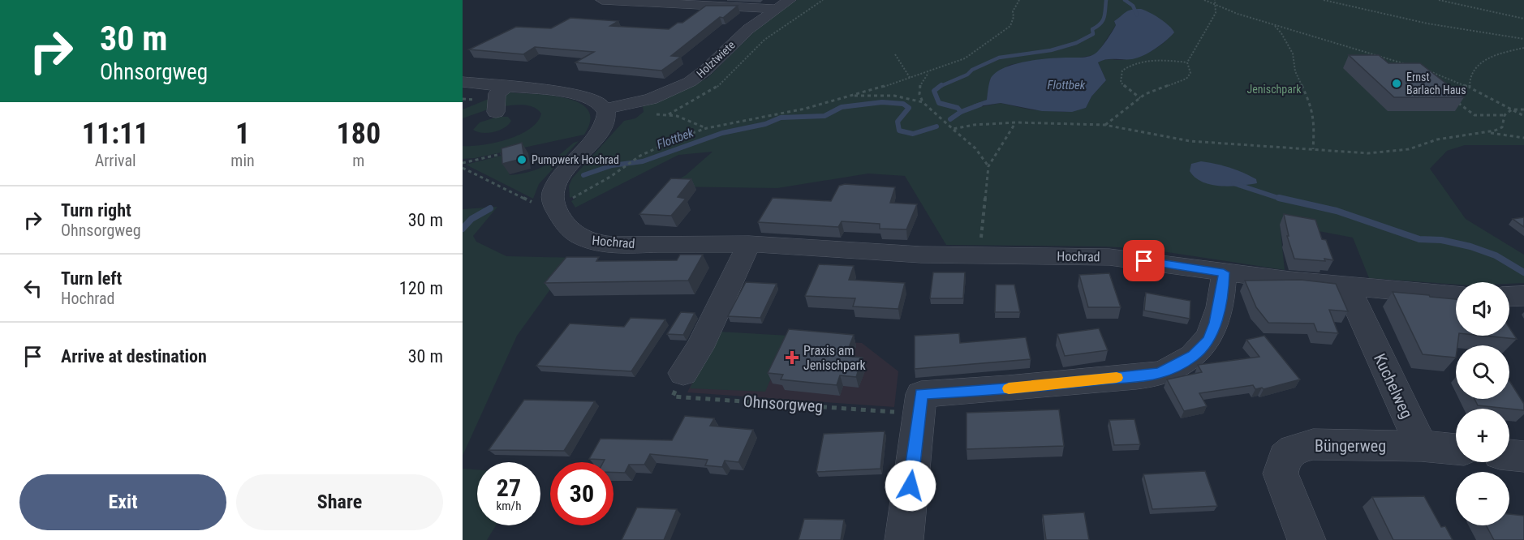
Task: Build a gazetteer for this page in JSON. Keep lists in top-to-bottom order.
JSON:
{
  "streets": {
    "street": [
      "Holztwiete",
      "Hochrad",
      "Kuchelweg",
      "Büngerweg"
    ],
    "path": ["Ohnsorgweg"]
  },
  "crossings": [
    ["Holztwiete", "Hochrad"],
    ["Hochrad", "Kuchelweg"],
    ["Kuchelweg", "Büngerweg"]
  ],
  "water": ["Flottbek"],
  "parks": ["Jenischpark"],
  "places": {
    "other": ["Ernst Barlach Haus", "Pumpwerk Hochrad"],
    "health": ["Praxis am Jenischpark"]
  },
  "page": {
    "turn": ["30 m", "Ohnsorgweg"],
    "eta": [
      "11:11",
      "Arrival",
      "1",
      "min",
      "180",
      "m"
    ],
    "list": [
      {
        "name": "Turn right",
        "note": "Ohnsorgweg",
        "value": "30 m"
      },
      {
        "name": "Turn left",
        "note": "Hochrad",
        "value": "120 m"
      },
      {
        "name": "Arrive at destination",
        "value": "30 m"
      }
    ],
    "map_buttons": ["+", "−"],
    "speed": "27 km/h",
    "limit": "30",
    "buttons": ["Exit", "Share"]
  }
}
